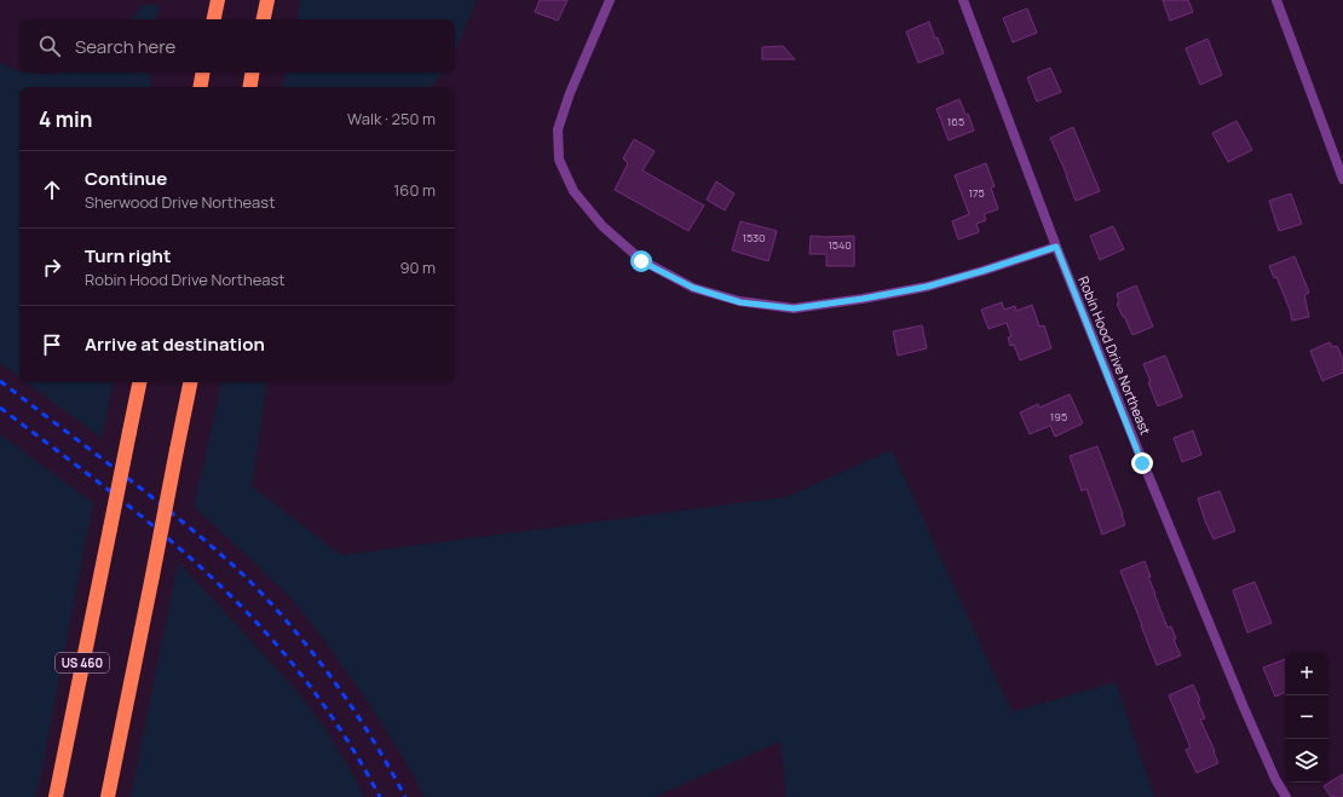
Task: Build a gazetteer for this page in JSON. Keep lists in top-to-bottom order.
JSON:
{
  "streets": {
    "highway": ["US 460"],
    "street": ["Robin Hood Drive Northeast"]
  },
  "house_numbers": [
    "165",
    "175",
    "1530",
    "1540",
    "195"
  ],
  "page": {
    "search": "Search here",
    "heading": ["4 min", "Walk · 250 m"],
    "list": [
      ["Continue", "Sherwood Drive Northeast", "160 m"],
      ["Turn right", "Robin Hood Drive Northeast", "90 m"],
      "Arrive at destination"
    ],
    "map_buttons": ["+", "−"]
  }
}
